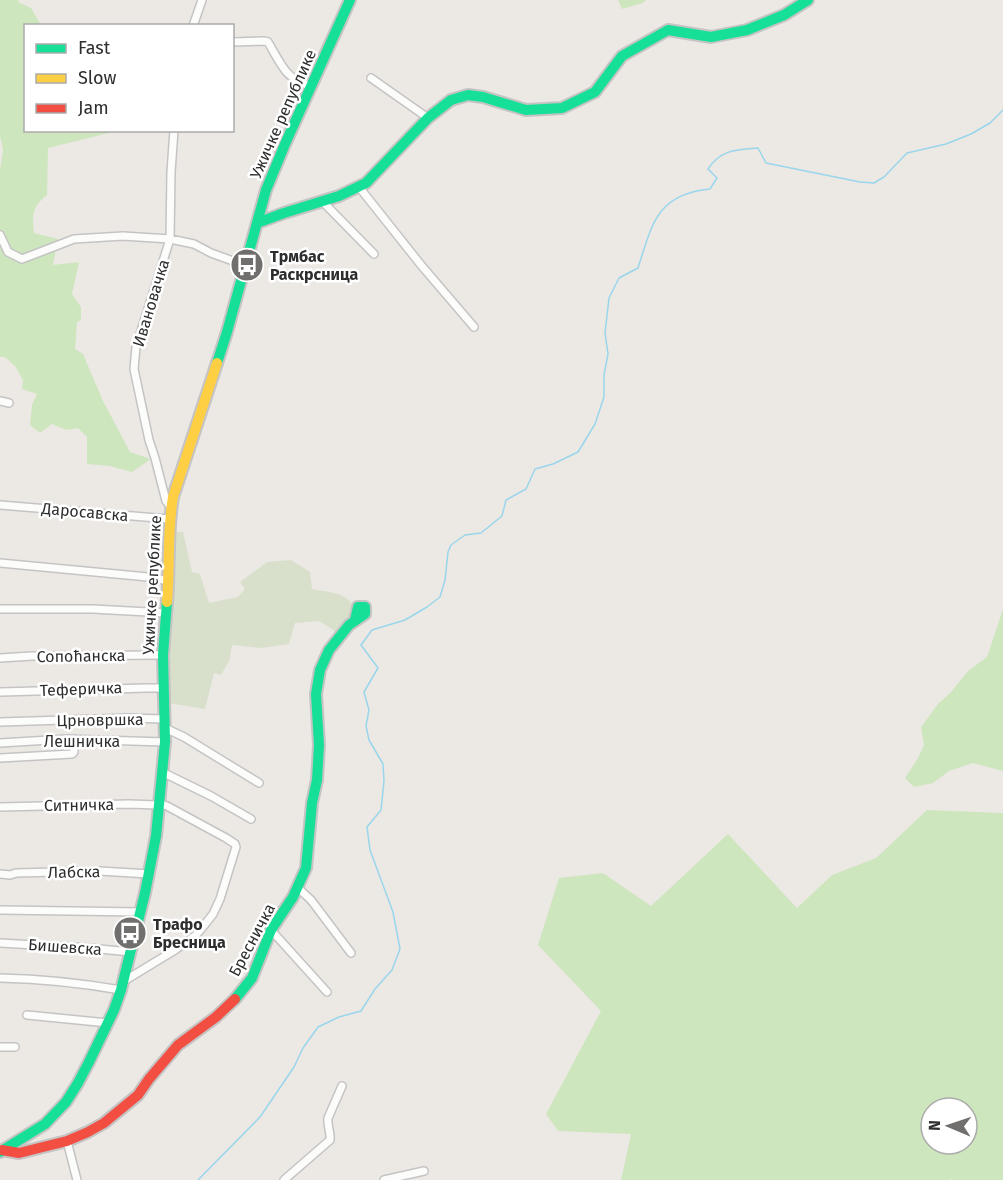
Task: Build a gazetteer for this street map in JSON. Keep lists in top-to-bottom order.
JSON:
{
  "streets": {
    "street": [
      "Ужичке републике",
      "Ивановачка",
      "Даросавска",
      "Сопоћанска",
      "Теферичка",
      "Црновршка",
      "Лешничка",
      "Ситничка",
      "Лабска",
      "Бресничка",
      "Бишевска"
    ]
  },
  "crossings": [
    ["Ужичке републике", "Ивановачка"],
    ["Ужичке републике", "Даросавска"],
    ["Ужичке републике", "Сопоћанска"],
    ["Ужичке републике", "Теферичка"],
    ["Ужичке републике", "Црновршка"],
    ["Ужичке републике", "Лешничка"],
    ["Ужичке републике", "Ситничка"],
    ["Ужичке републике", "Лабска"],
    ["Ужичке републике", "Бресничка"],
    ["Ужичке републике", "Бишевска"]
  ],
  "places": {
    "bus stop": ["Трмбас Раскрсница", "Трафо Бресница"]
  },
  "legend": ["Fast", "Slow", "Jam"],
  "north": "left"
}
